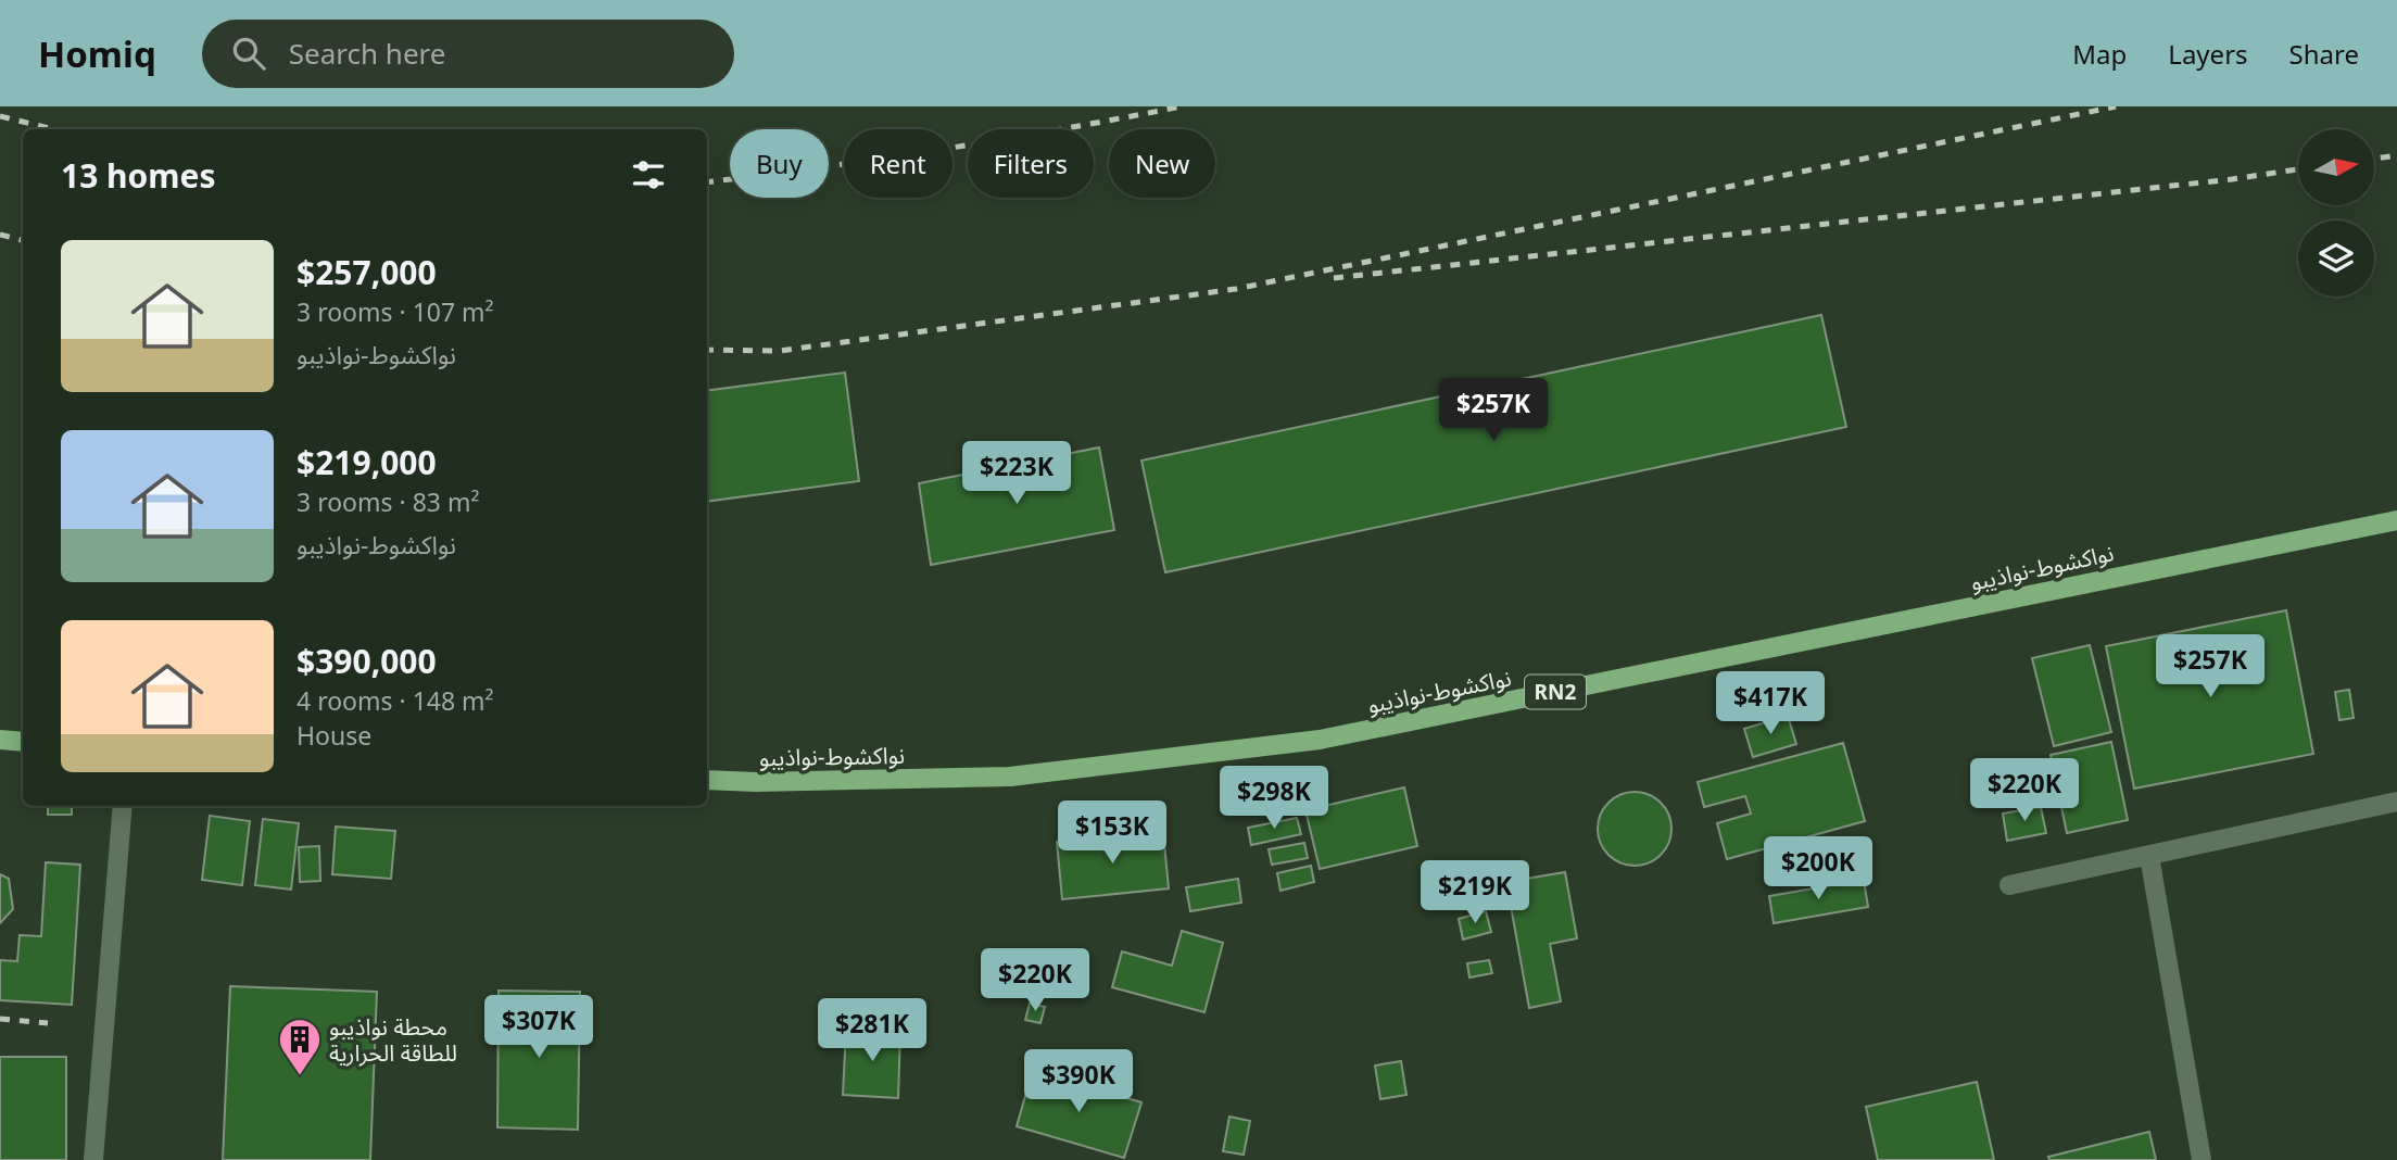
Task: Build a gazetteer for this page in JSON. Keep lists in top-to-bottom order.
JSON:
{
  "streets": {
    "main road": ["نواكشوط-نواذيبو", "RN2"]
  },
  "places": {
    "building": ["محطة نواذيبو للطاقة الحرارية"]
  },
  "north": "right",
  "page": {
    "header": "Homiq",
    "search": "Search here",
    "nav": ["Map", "Layers", "Share"],
    "chip": [
      "Buy",
      "Rent",
      "Filters",
      "New"
    ],
    "heading": "13 homes",
    "list": [
      {
        "name": "$257,000",
        "note": "3 rooms · 107 m² · نواكشوط-نواذيبو"
      },
      {
        "name": "$219,000",
        "note": "3 rooms · 83 m² · نواكشوط-نواذيبو"
      },
      {
        "name": "$390,000",
        "note": "4 rooms · 148 m² · House"
      }
    ],
    "price": [
      "$257K",
      "$223K",
      "$257K",
      "$417K",
      "$220K",
      "$298K",
      "$153K",
      "$200K",
      "$219K",
      "$220K",
      "$307K",
      "$281K",
      "$390K"
    ]
  }
}
